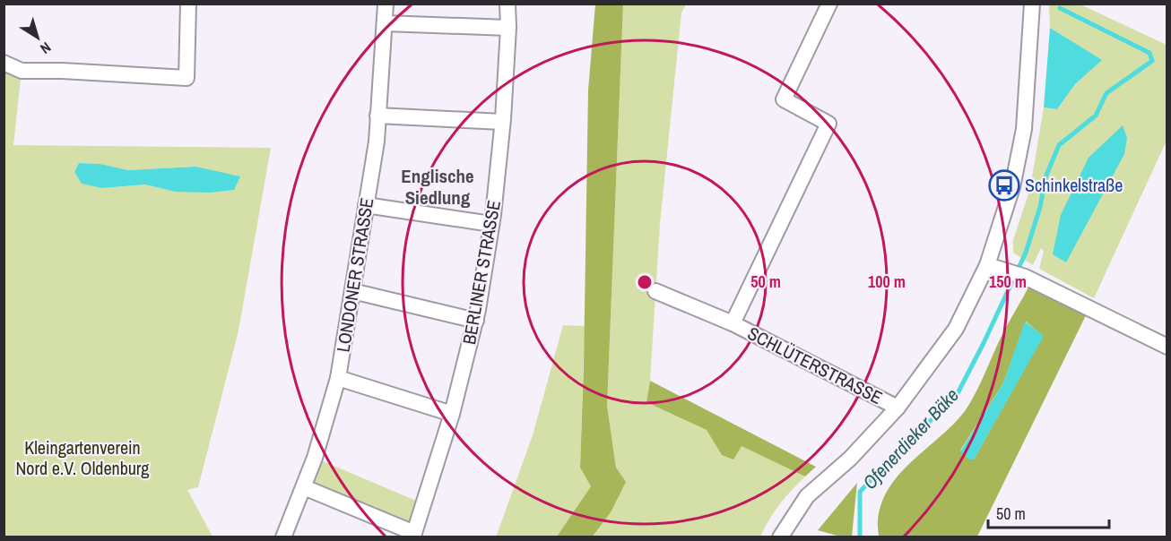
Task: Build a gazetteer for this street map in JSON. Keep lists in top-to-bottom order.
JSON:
{
  "streets": {
    "street": ["BERLINER STRASSE", "LONDONER STRASSE", "SCHLÜTERSTRASSE"]
  },
  "crossings": [
    ["BERLINER STRASSE", "LONDONER STRASSE"]
  ],
  "districts": ["Englische Siedlung"],
  "water": ["Ofenerdieker Bäke"],
  "parks": ["Kleingartenverein Nord e.V. Oldenburg"],
  "places": {
    "bus stop": ["Schinkelstraße"]
  },
  "scale_bar": "50 m",
  "north": "bottom right",
  "rings": ["50 m", "100 m", "150 m"]
}
